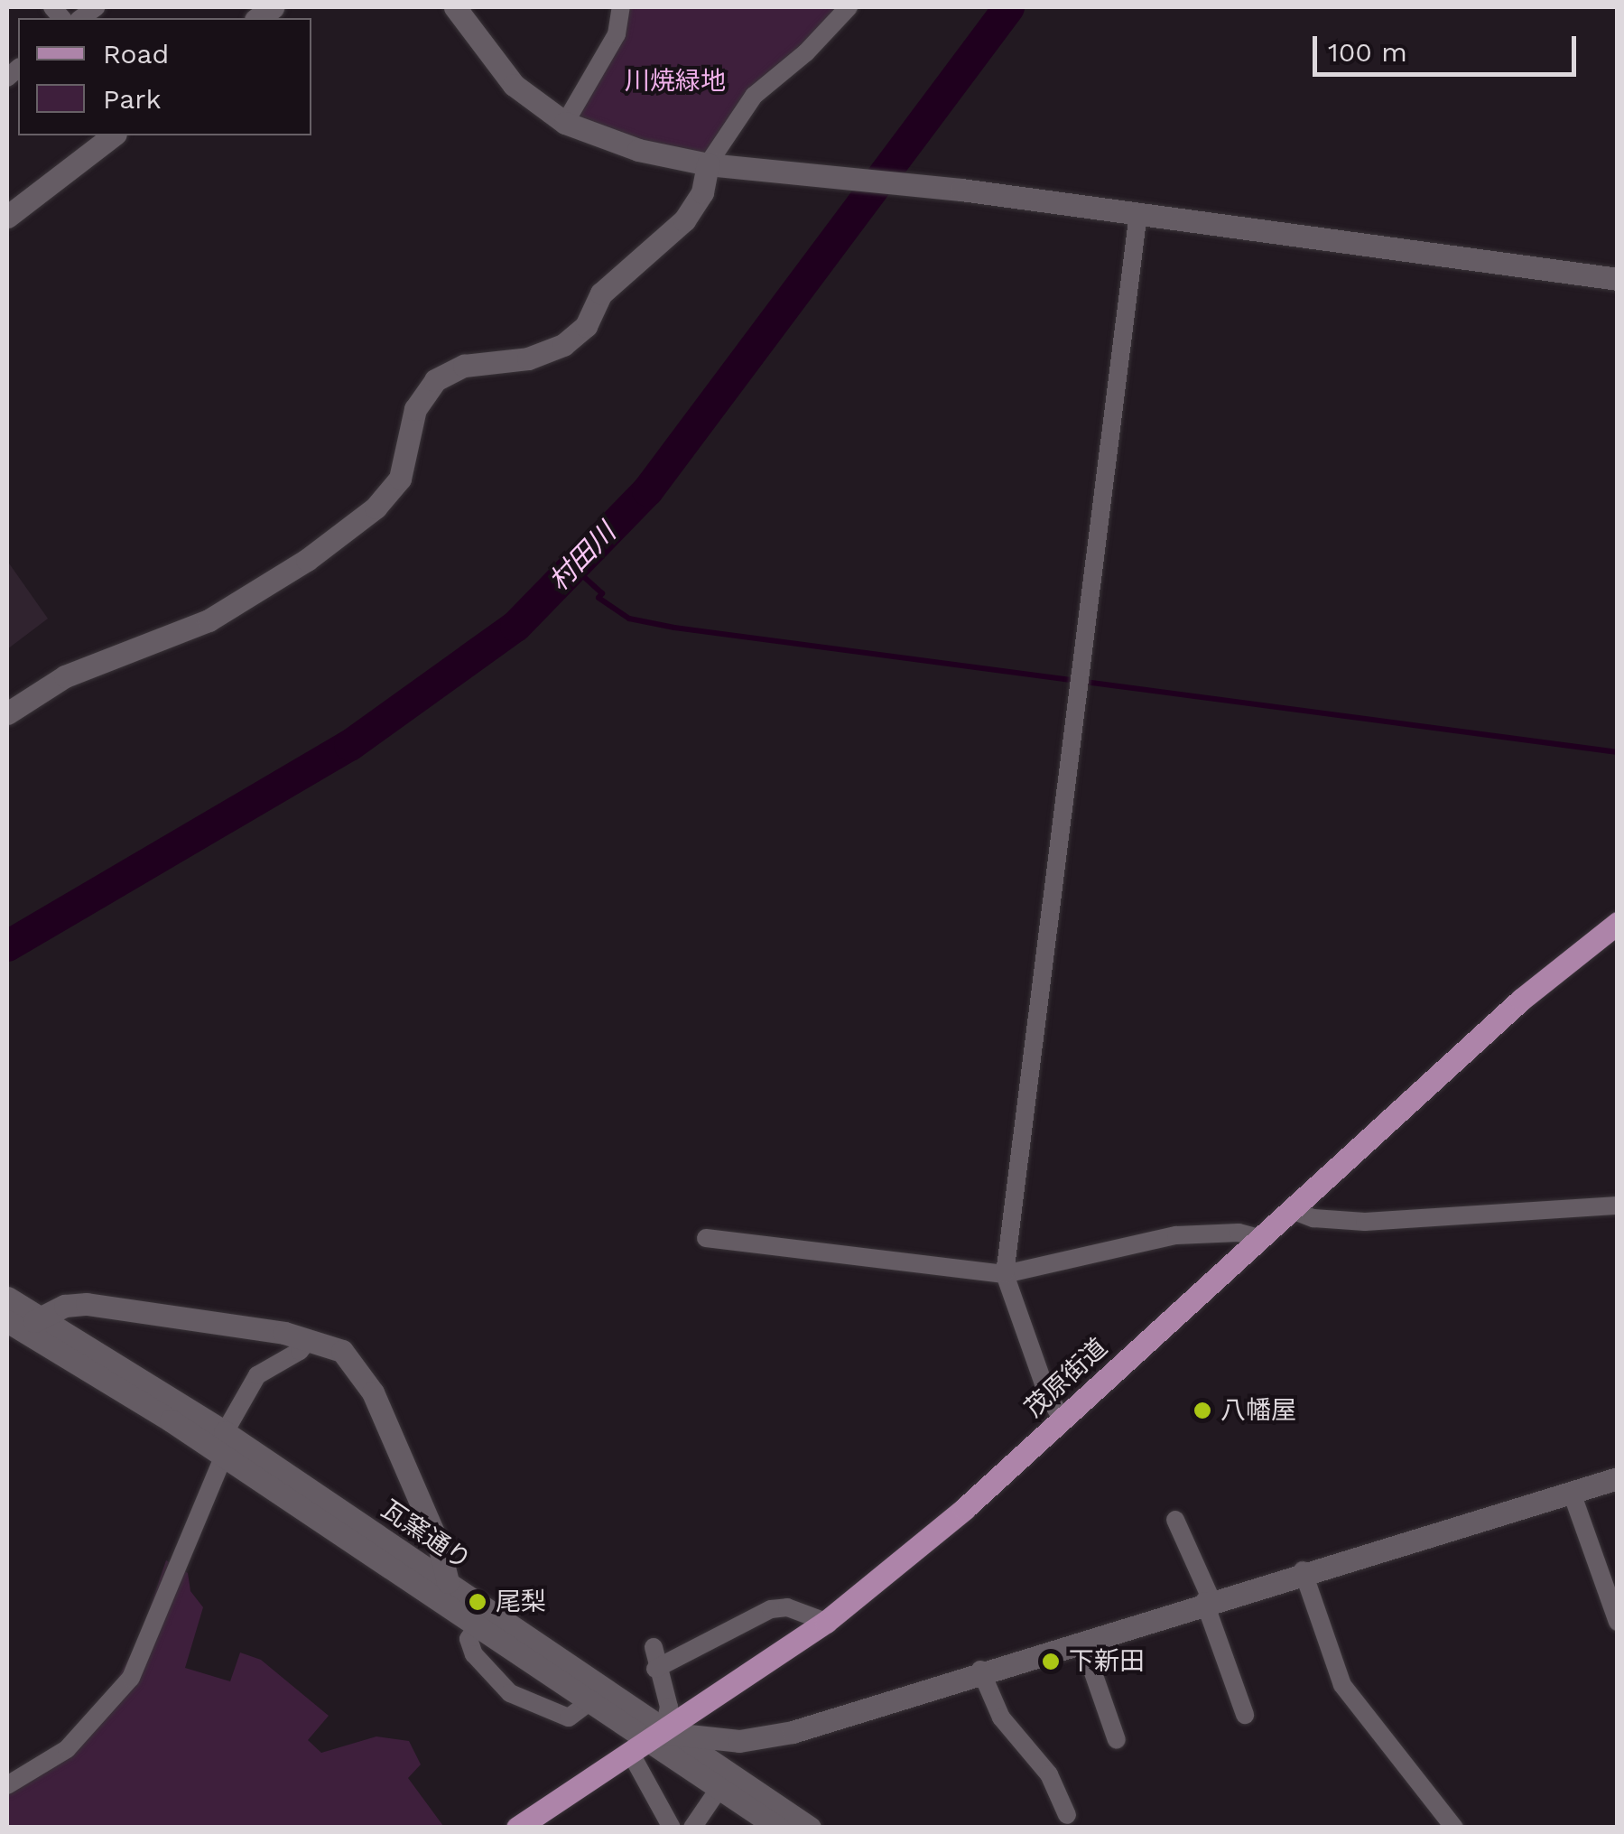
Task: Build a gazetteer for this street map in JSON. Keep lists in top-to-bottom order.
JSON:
{
  "streets": {
    "main road": ["茂原街道"],
    "street": ["瓦窯通り"]
  },
  "crossings": [
    ["茂原街道", "瓦窯通り"]
  ],
  "water": ["村田川"],
  "parks": ["川焼緑地"],
  "places": ["八幡屋", "尾梨", "下新田"],
  "legend": ["Road", "Park"],
  "scale_bar": "100 m"
}
